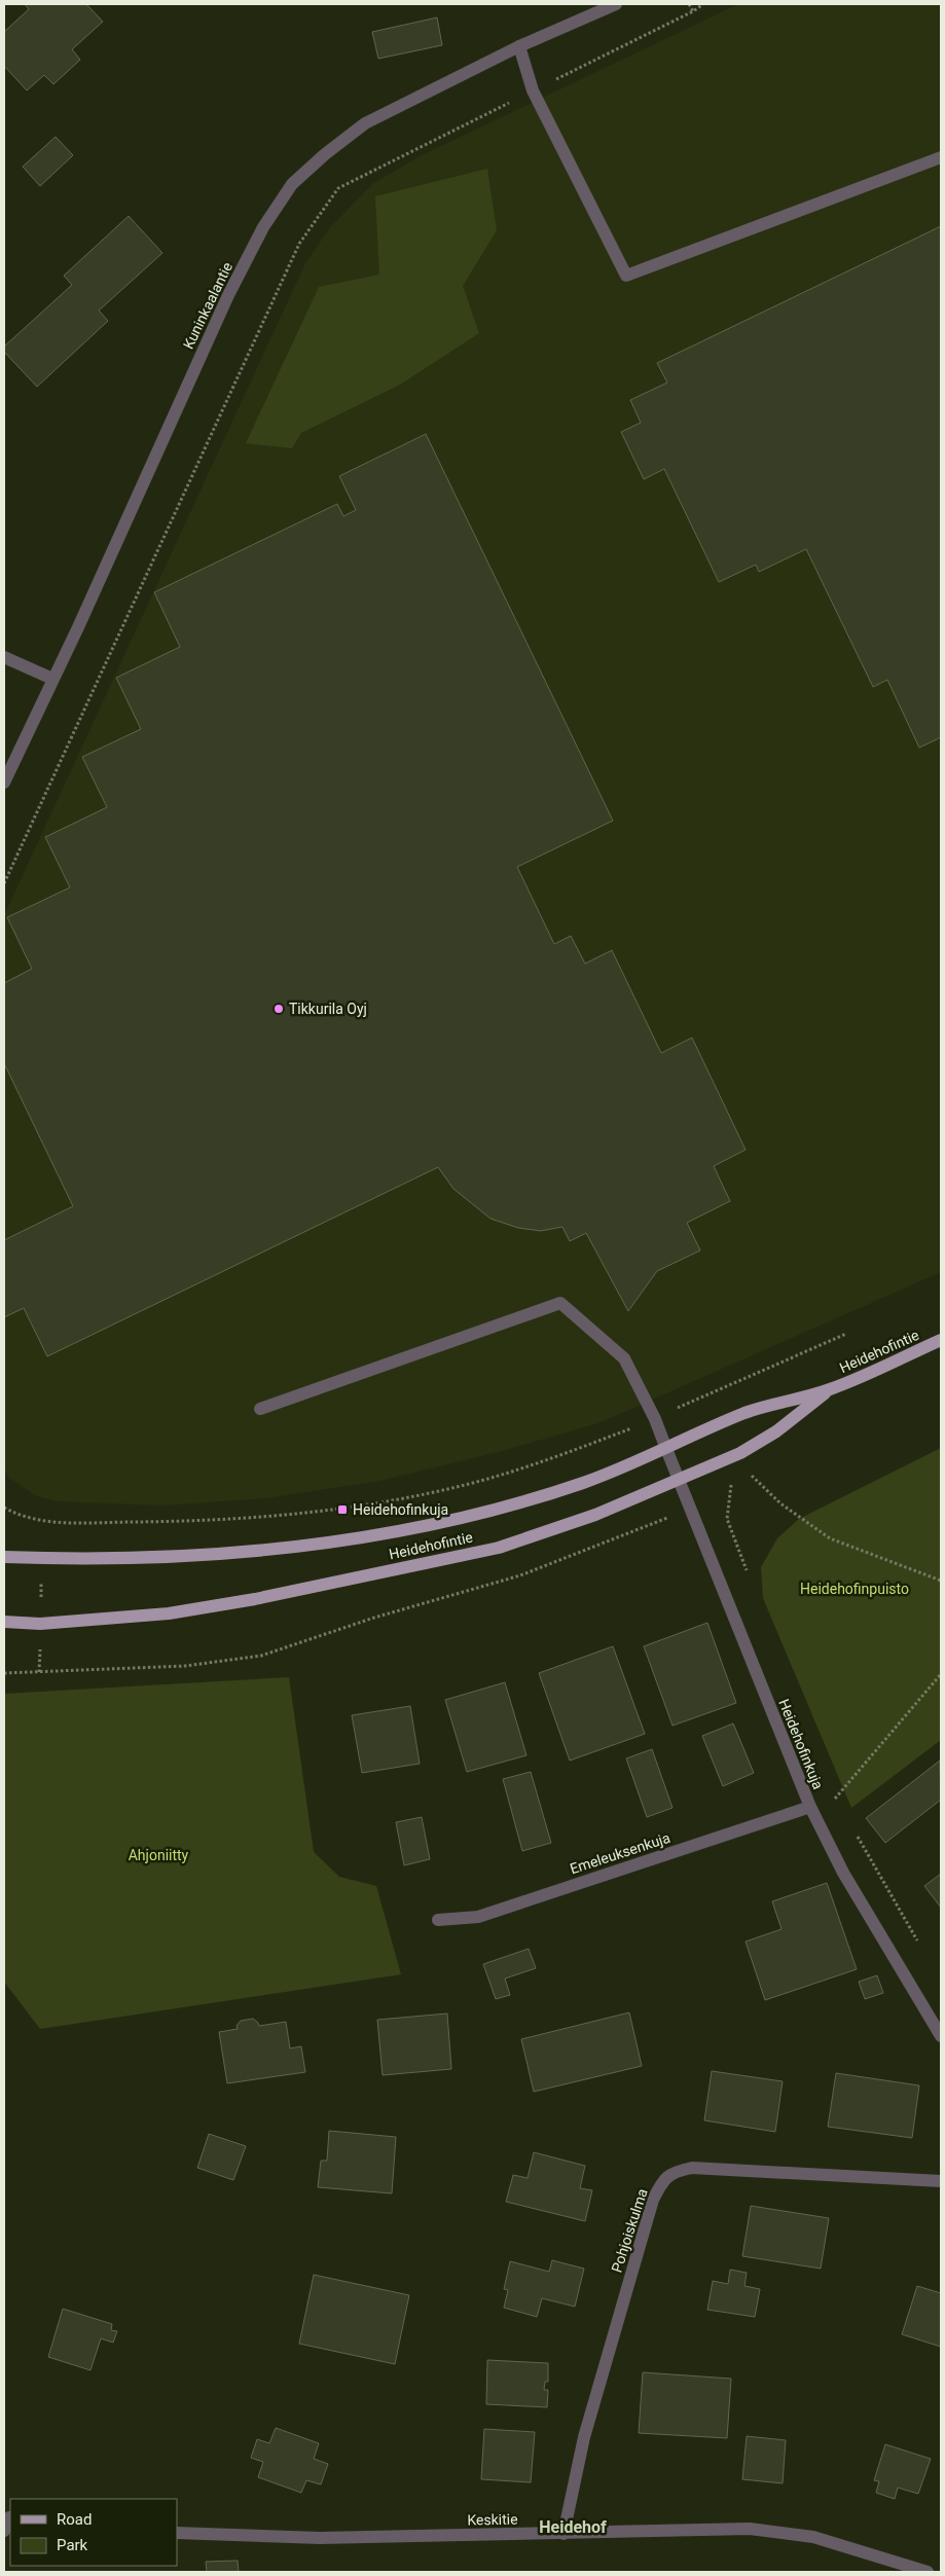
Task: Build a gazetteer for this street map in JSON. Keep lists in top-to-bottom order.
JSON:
{
  "streets": {
    "main road": ["Heidehofintie"],
    "street": [
      "Kuninkaalantie",
      "Heidehofinkuja",
      "Emeleuksenkuja",
      "Pohjoiskulma",
      "Keskitie"
    ]
  },
  "crossings": [
    ["Heidehofintie", "Heidehofinkuja"],
    ["Heidehofinkuja", "Emeleuksenkuja"],
    ["Pohjoiskulma", "Keskitie"]
  ],
  "districts": ["Heidehof"],
  "parks": ["Heidehofinpuisto", "Ahjoniitty"],
  "places": {
    "other": ["Tikkurila Oyj"],
    "transit": ["Heidehofinkuja"]
  },
  "legend": ["Road", "Park"]
}
